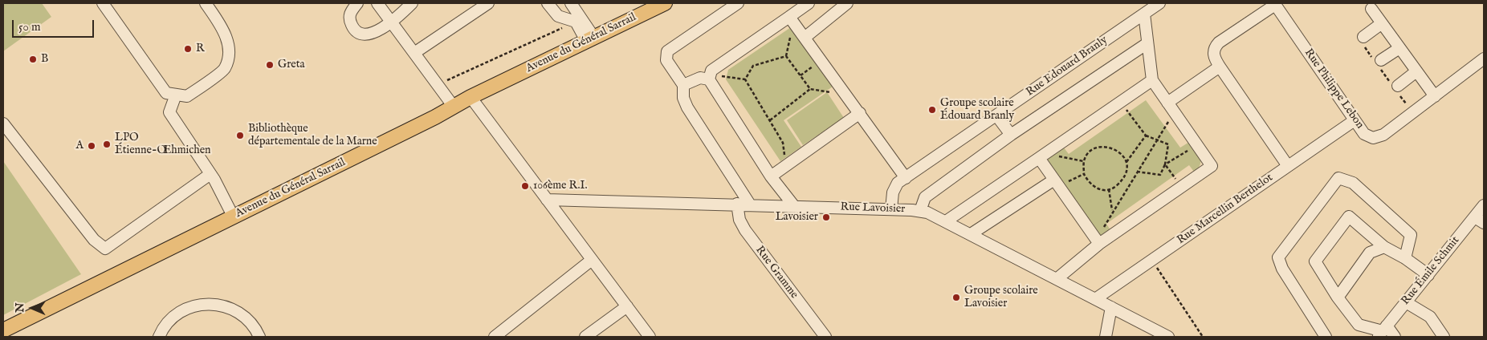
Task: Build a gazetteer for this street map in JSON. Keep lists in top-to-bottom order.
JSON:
{
  "streets": {
    "main road": ["Avenue du Général Sarrail"],
    "street": [
      "Rue Edouard Branly",
      "Rue Philippe Lebon",
      "Rue Lavoisier",
      "Rue Marcellin Berthelot",
      "Rue Émile Schmit",
      "Rue Gramme"
    ]
  },
  "crossings": [
    ["Rue Edouard Branly", "Rue Lavoisier"],
    ["Rue Philippe Lebon", "Rue Marcellin Berthelot"],
    ["Rue Lavoisier", "Rue Marcellin Berthelot"],
    ["Rue Lavoisier", "Rue Gramme"]
  ],
  "places": [
    "R",
    "B",
    "Greta",
    "Groupe scolaire Édouard Branly",
    "Bibliothèque départementale de la Marne",
    "LPO Étienne-Œhmichen",
    "A",
    "106ème R.I.",
    "Lavoisier",
    "Groupe scolaire Lavoisier"
  ],
  "scale_bar": "50 m",
  "north": "left"
}
